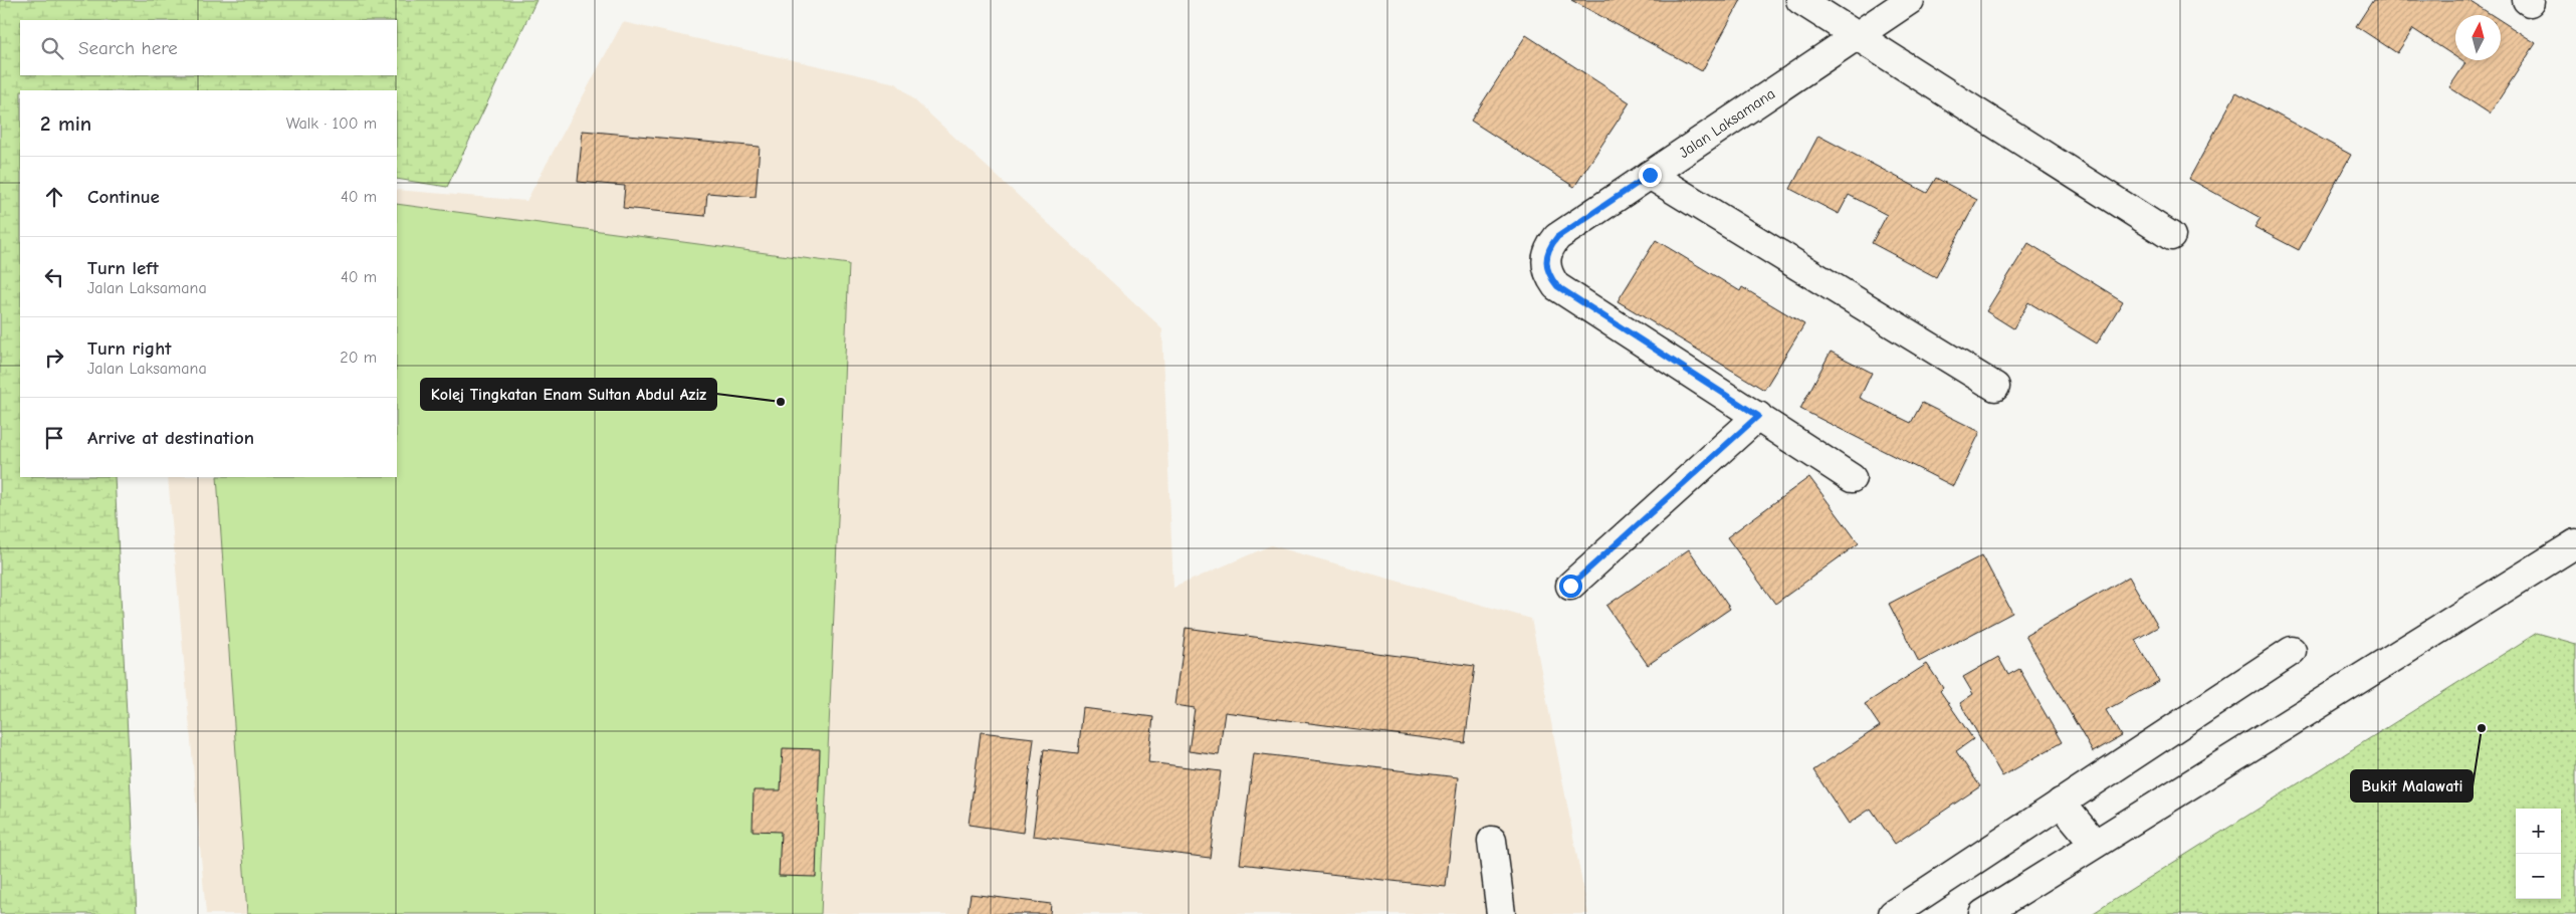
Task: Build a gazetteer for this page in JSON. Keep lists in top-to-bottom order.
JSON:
{
  "streets": {
    "street": ["Jalan Laksamana"]
  },
  "places": ["Kolej Tingkatan Enam Sultan Abdul Aziz", "Bukit Malawati"],
  "north": "top",
  "page": {
    "search": "Search here",
    "heading": ["2 min", "Walk · 100 m"],
    "list": [
      ["Continue", "40 m"],
      ["Turn left", "Jalan Laksamana", "40 m"],
      ["Turn right", "Jalan Laksamana", "20 m"],
      "Arrive at destination"
    ],
    "map_buttons": ["+", "−"]
  }
}
